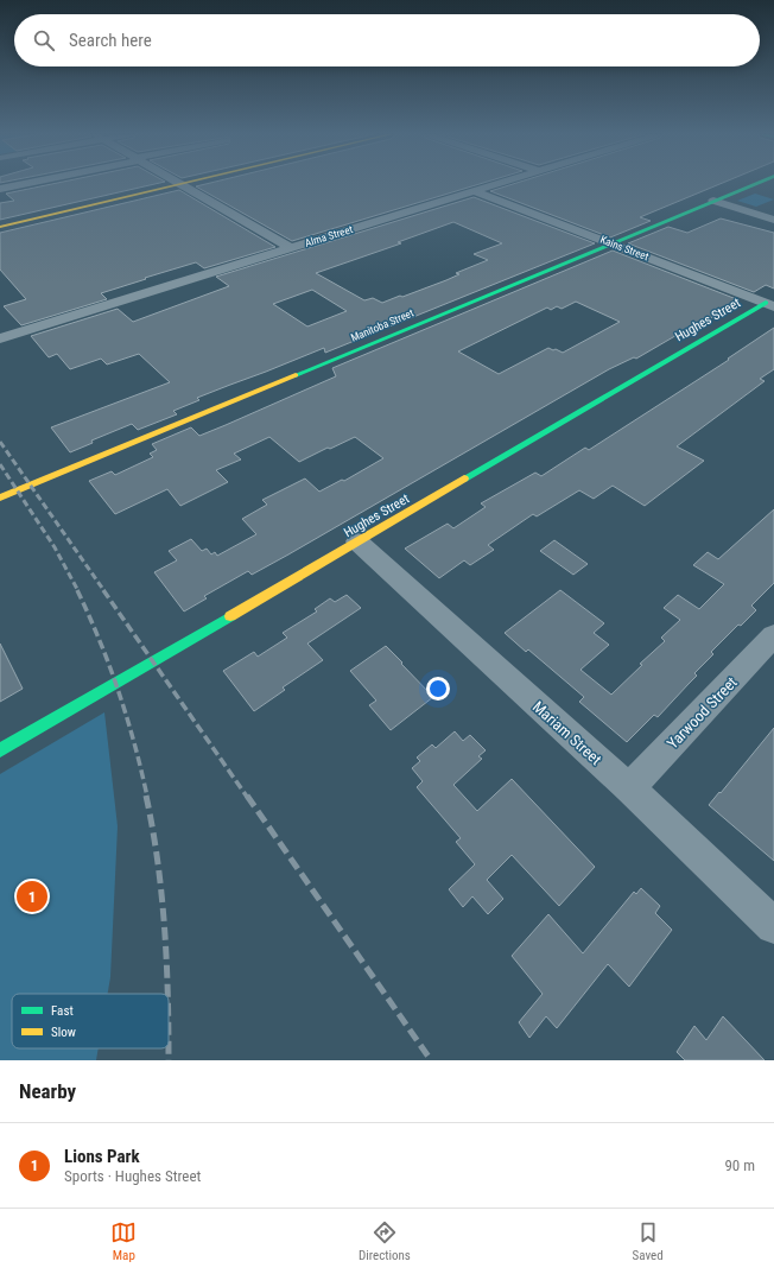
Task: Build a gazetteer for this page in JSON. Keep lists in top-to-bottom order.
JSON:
{
  "streets": {
    "street": [
      "Alma Street",
      "Kains Street",
      "Hughes Street",
      "Manitoba Street",
      "Yarwood Street",
      "Mariam Street"
    ]
  },
  "crossings": [
    ["Alma Street", "Kains Street"],
    ["Kains Street", "Hughes Street"],
    ["Kains Street", "Manitoba Street"],
    ["Hughes Street", "Mariam Street"],
    ["Yarwood Street", "Mariam Street"]
  ],
  "legend": ["Fast", "Slow"],
  "page": {
    "search": "Search here",
    "pins": "1",
    "heading": "Nearby",
    "list": [
      {
        "mark": "1",
        "name": "Lions Park",
        "note": "Sports · Hughes Street",
        "value": "90 m"
      }
    ],
    "nav": ["Map", "Directions", "Saved"]
  }
}
